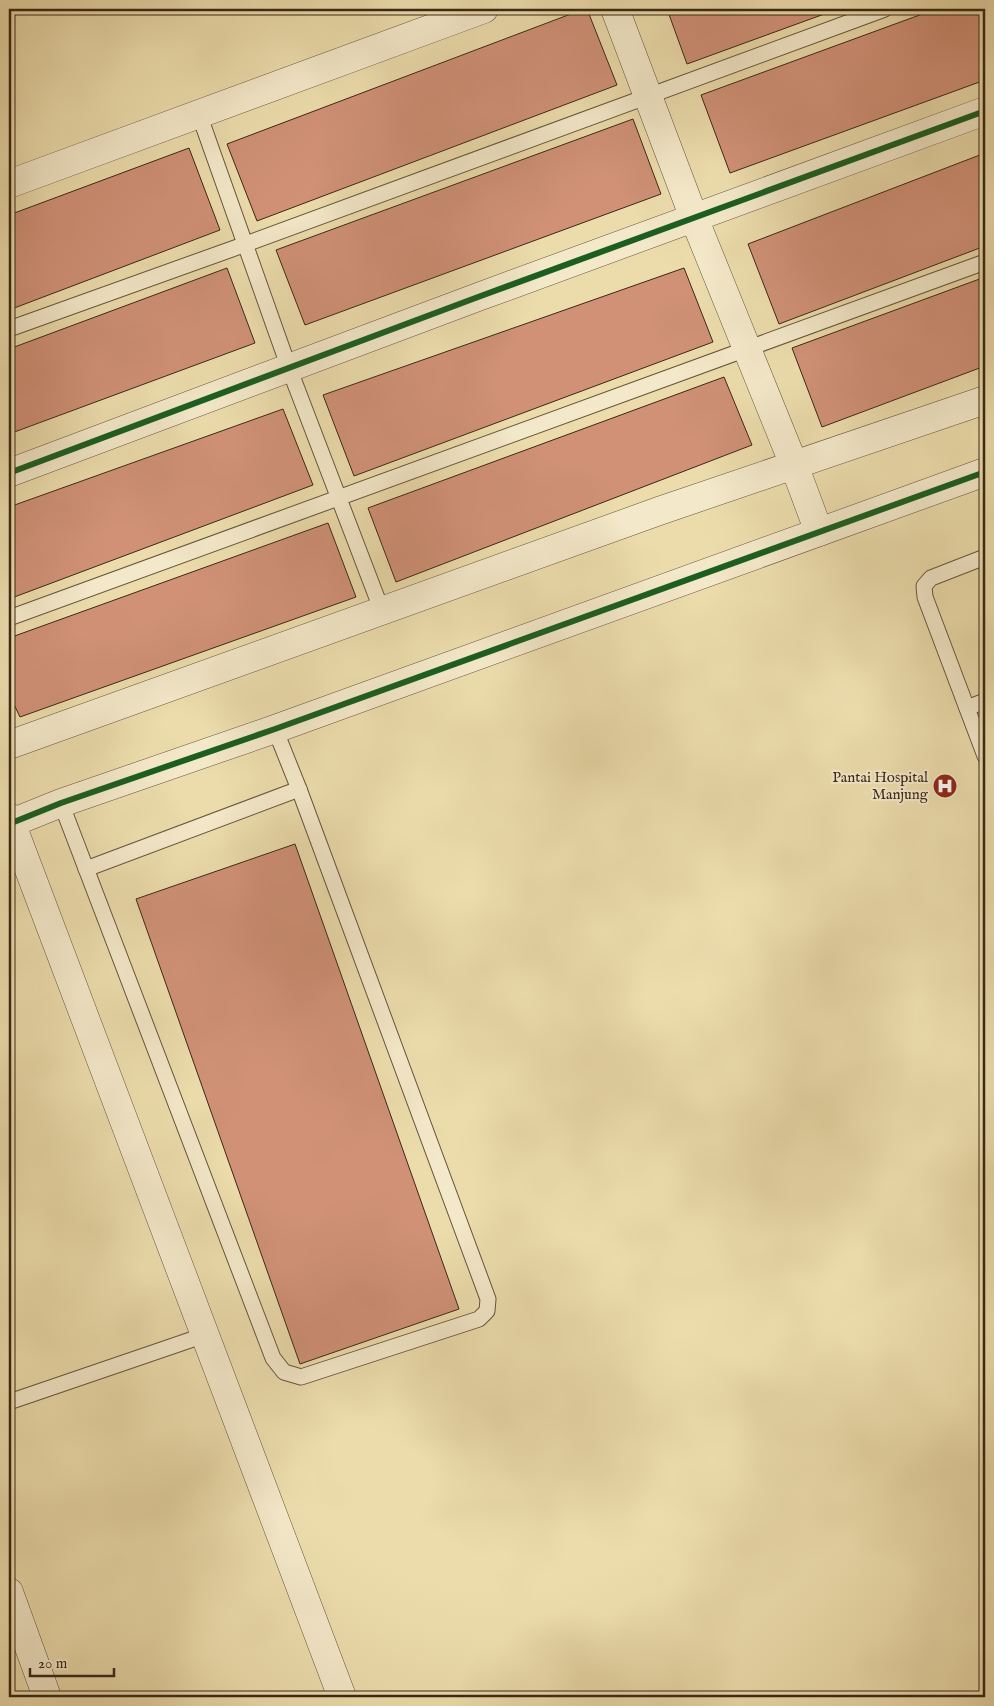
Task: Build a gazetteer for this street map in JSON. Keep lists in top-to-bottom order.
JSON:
{
  "places": {
    "hospital": ["Pantai Hospital Manjung"]
  },
  "scale_bar": "20 m"
}
